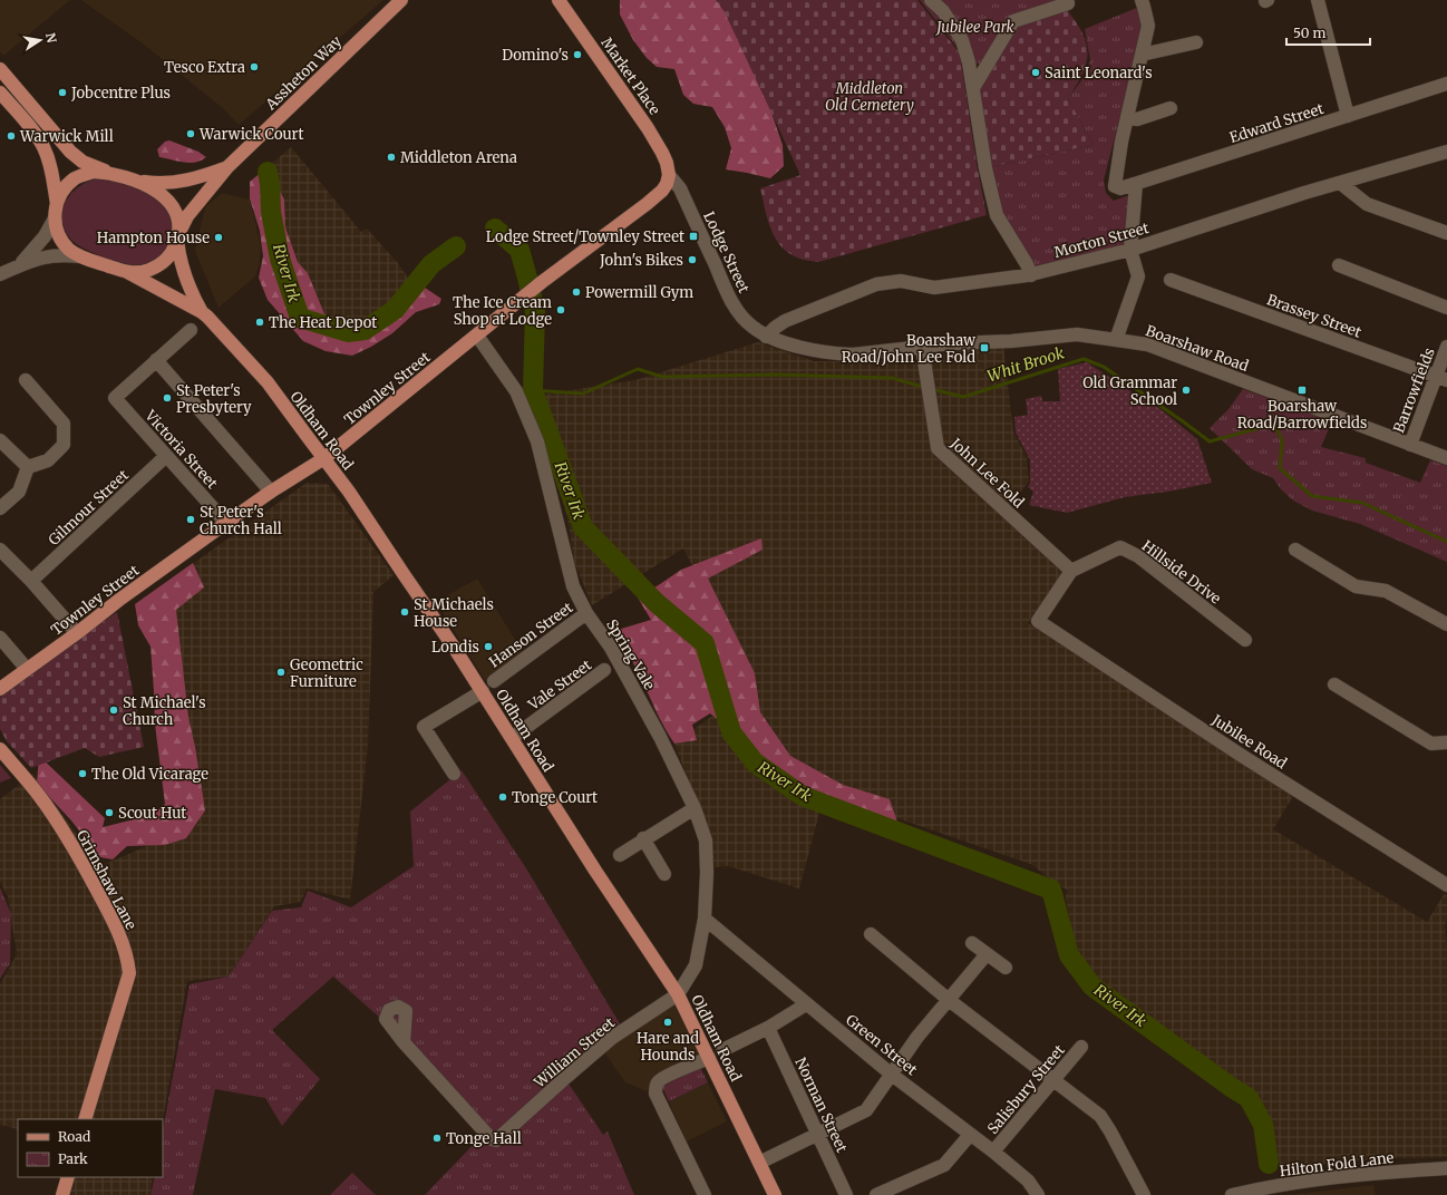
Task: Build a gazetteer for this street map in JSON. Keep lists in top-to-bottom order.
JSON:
{
  "streets": {
    "main road": [
      "Assheton Way",
      "Market Place",
      "Townley Street",
      "Oldham Road",
      "Grimshaw Lane"
    ],
    "street": [
      "Edward Street",
      "Morton Street",
      "Lodge Street",
      "Brassey Street",
      "Boarshaw Road",
      "Barrowfields",
      "Victoria Street",
      "John Lee Fold",
      "Gilmour Street",
      "Hillside Drive",
      "Hanson Street",
      "Spring Vale",
      "Vale Street",
      "Jubilee Road",
      "Green Street",
      "William Street",
      "Salisbury Street",
      "Norman Street",
      "Hilton Fold Lane"
    ]
  },
  "crossings": [
    ["Assheton Way", "Oldham Road"],
    ["Market Place", "Lodge Street"],
    ["Market Place", "Townley Street"],
    ["Morton Street", "Lodge Street"],
    ["Morton Street", "Boarshaw Road"],
    ["Lodge Street", "Boarshaw Road"],
    ["Lodge Street", "Townley Street"],
    ["Brassey Street", "Barrowfields"],
    ["Boarshaw Road", "Barrowfields"],
    ["Boarshaw Road", "John Lee Fold"],
    ["Townley Street", "Oldham Road"],
    ["Townley Street", "Victoria Street"],
    ["Townley Street", "Spring Vale"],
    ["Oldham Road", "Spring Vale"],
    ["Oldham Road", "Vale Street"],
    ["Oldham Road", "William Street"],
    ["Victoria Street", "Gilmour Street"],
    ["John Lee Fold", "Hillside Drive"],
    ["John Lee Fold", "Jubilee Road"],
    ["Hillside Drive", "Jubilee Road"],
    ["Hanson Street", "Spring Vale"],
    ["Spring Vale", "Green Street"],
    ["Spring Vale", "William Street"],
    ["Green Street", "Salisbury Street"]
  ],
  "water": ["River Irk", "Whit Brook"],
  "parks": ["Jubilee Park", "Middleton Old Cemetery"],
  "places": {
    "other": [
      "Domino's",
      "Tesco Extra",
      "Saint Leonard's",
      "Jobcentre Plus",
      "Warwick Court",
      "Warwick Mill",
      "Middleton Arena",
      "Hampton House",
      "John's Bikes",
      "Powermill Gym",
      "The Ice Cream Shop at Lodge",
      "The Heat Depot",
      "Old Grammar School",
      "St Peter's Presbytery",
      "St Peter's Church Hall",
      "St Michaels House",
      "Londis",
      "Geometric Furniture",
      "St Michael's Church",
      "The Old Vicarage",
      "Tonge Court",
      "Scout Hut",
      "Hare and Hounds",
      "Tonge Hall"
    ],
    "transit": ["Lodge Street/Townley Street", "Boarshaw Road/John Lee Fold", "Boarshaw Road/Barrowfields"]
  },
  "legend": ["Road", "Park"],
  "scale_bar": "50 m",
  "north": "right"
}
